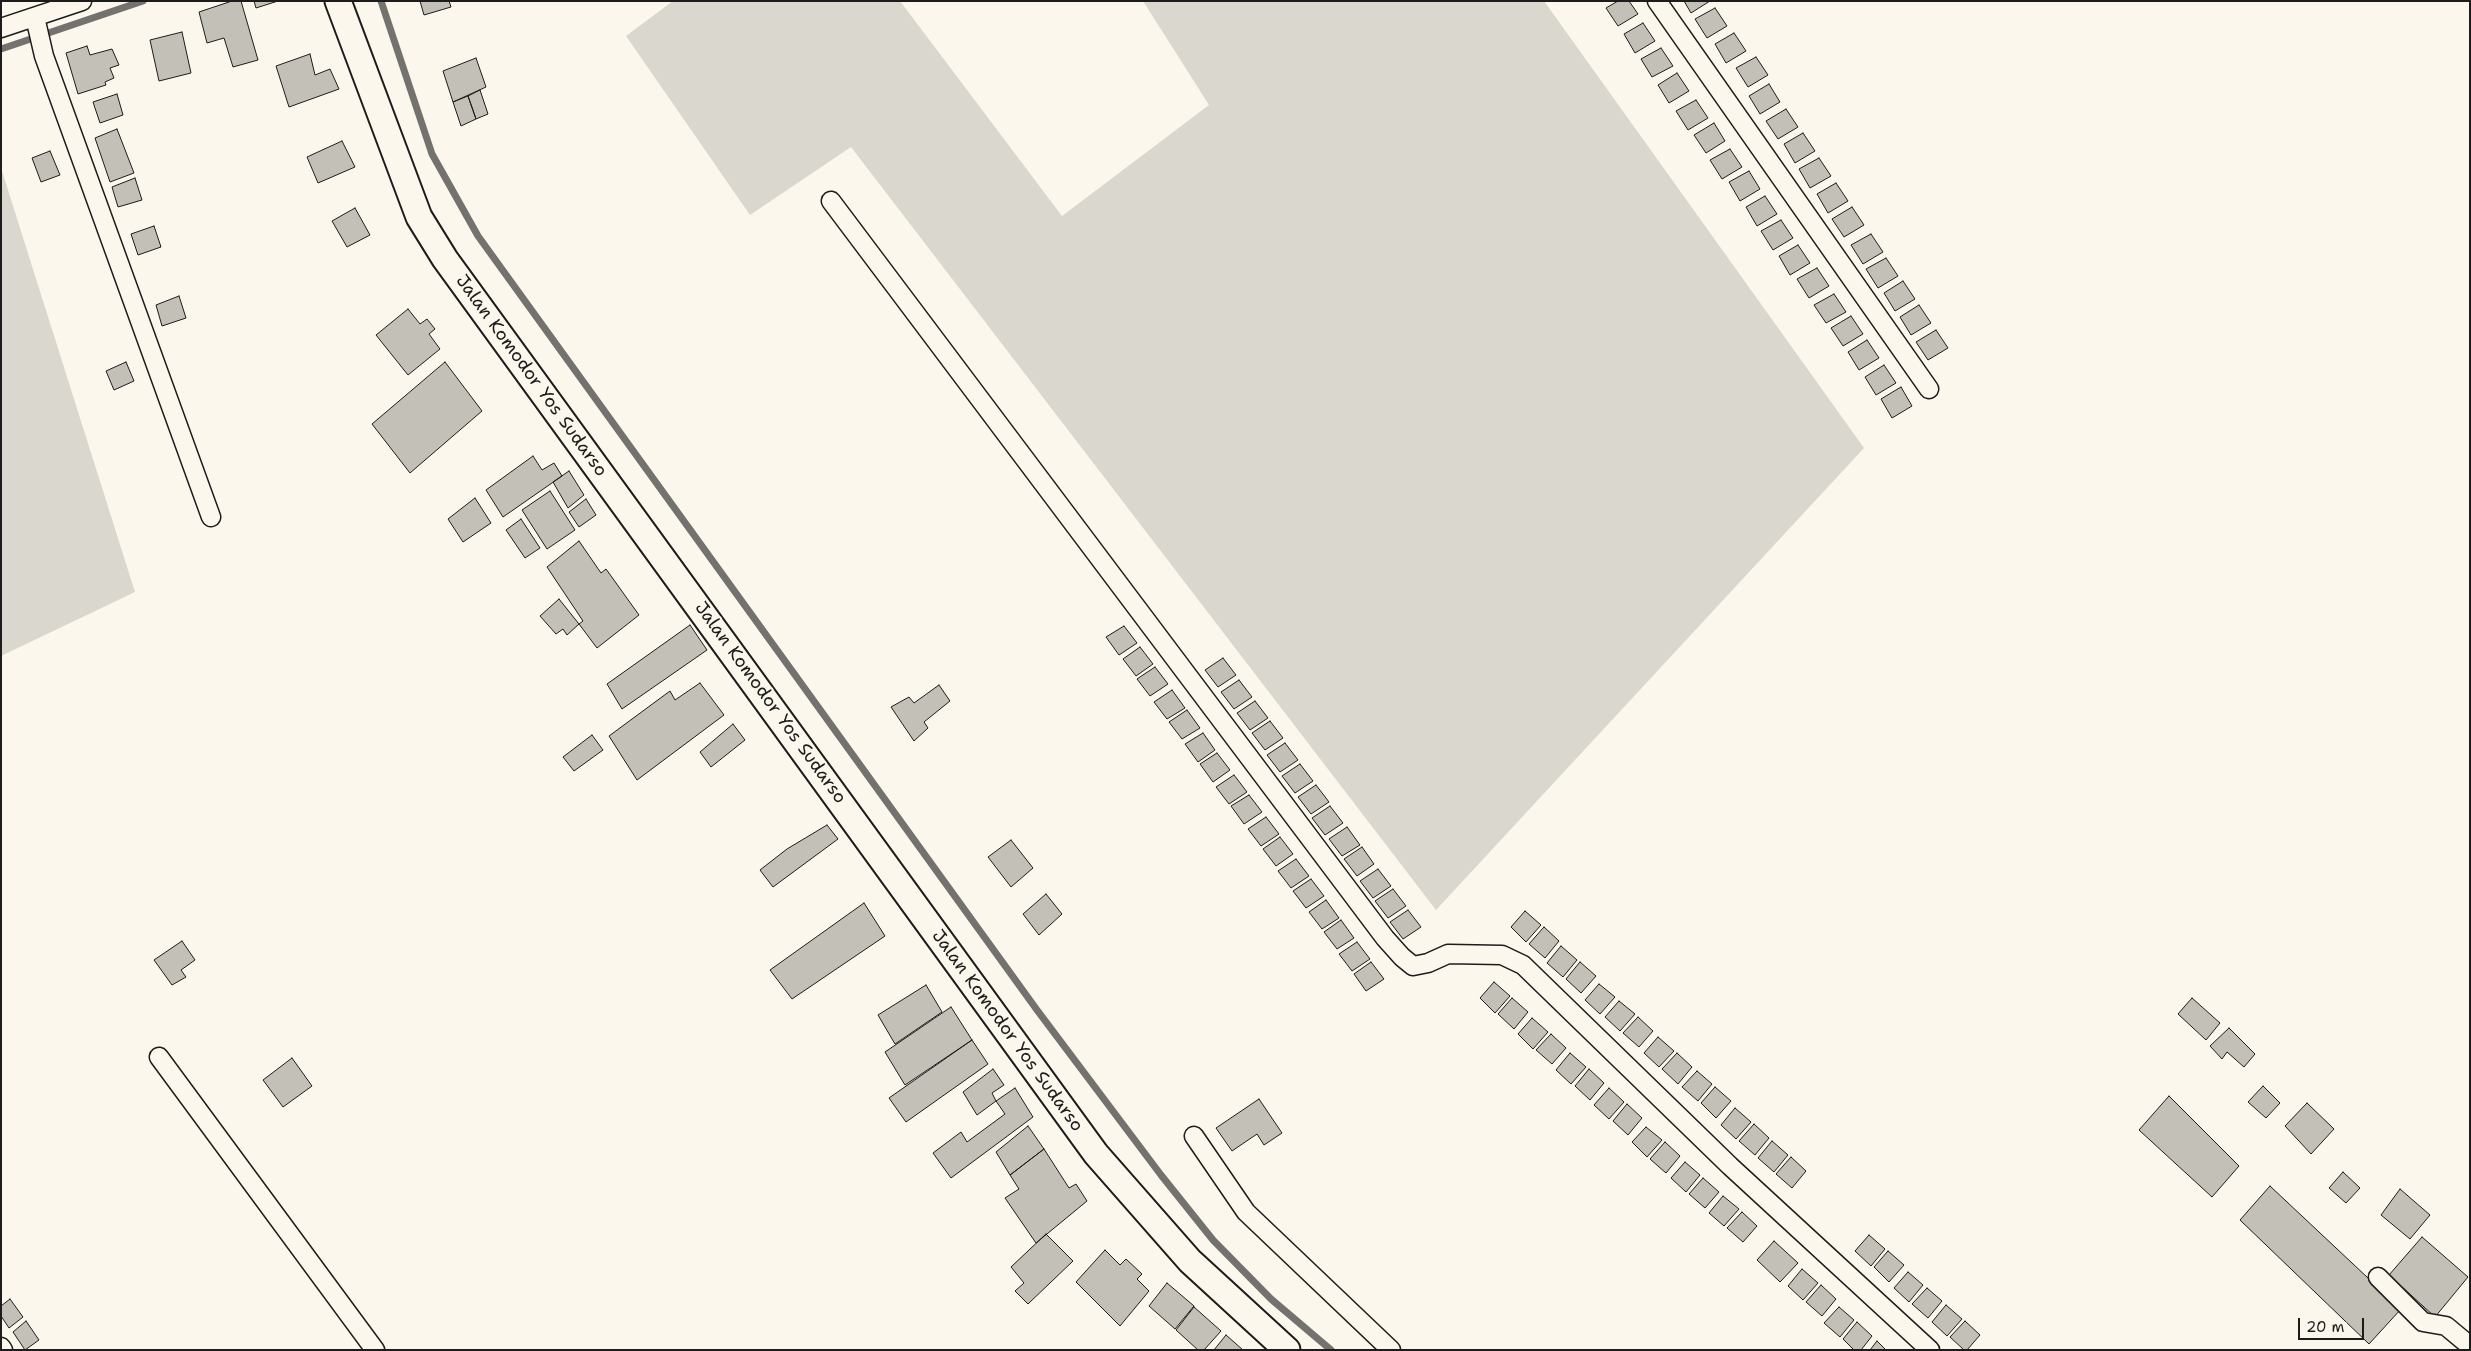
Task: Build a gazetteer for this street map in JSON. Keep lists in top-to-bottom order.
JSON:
{
  "streets": {
    "street": ["Jalan Komodor Yos Sudarso"]
  },
  "scale_bar": "20 m"
}
